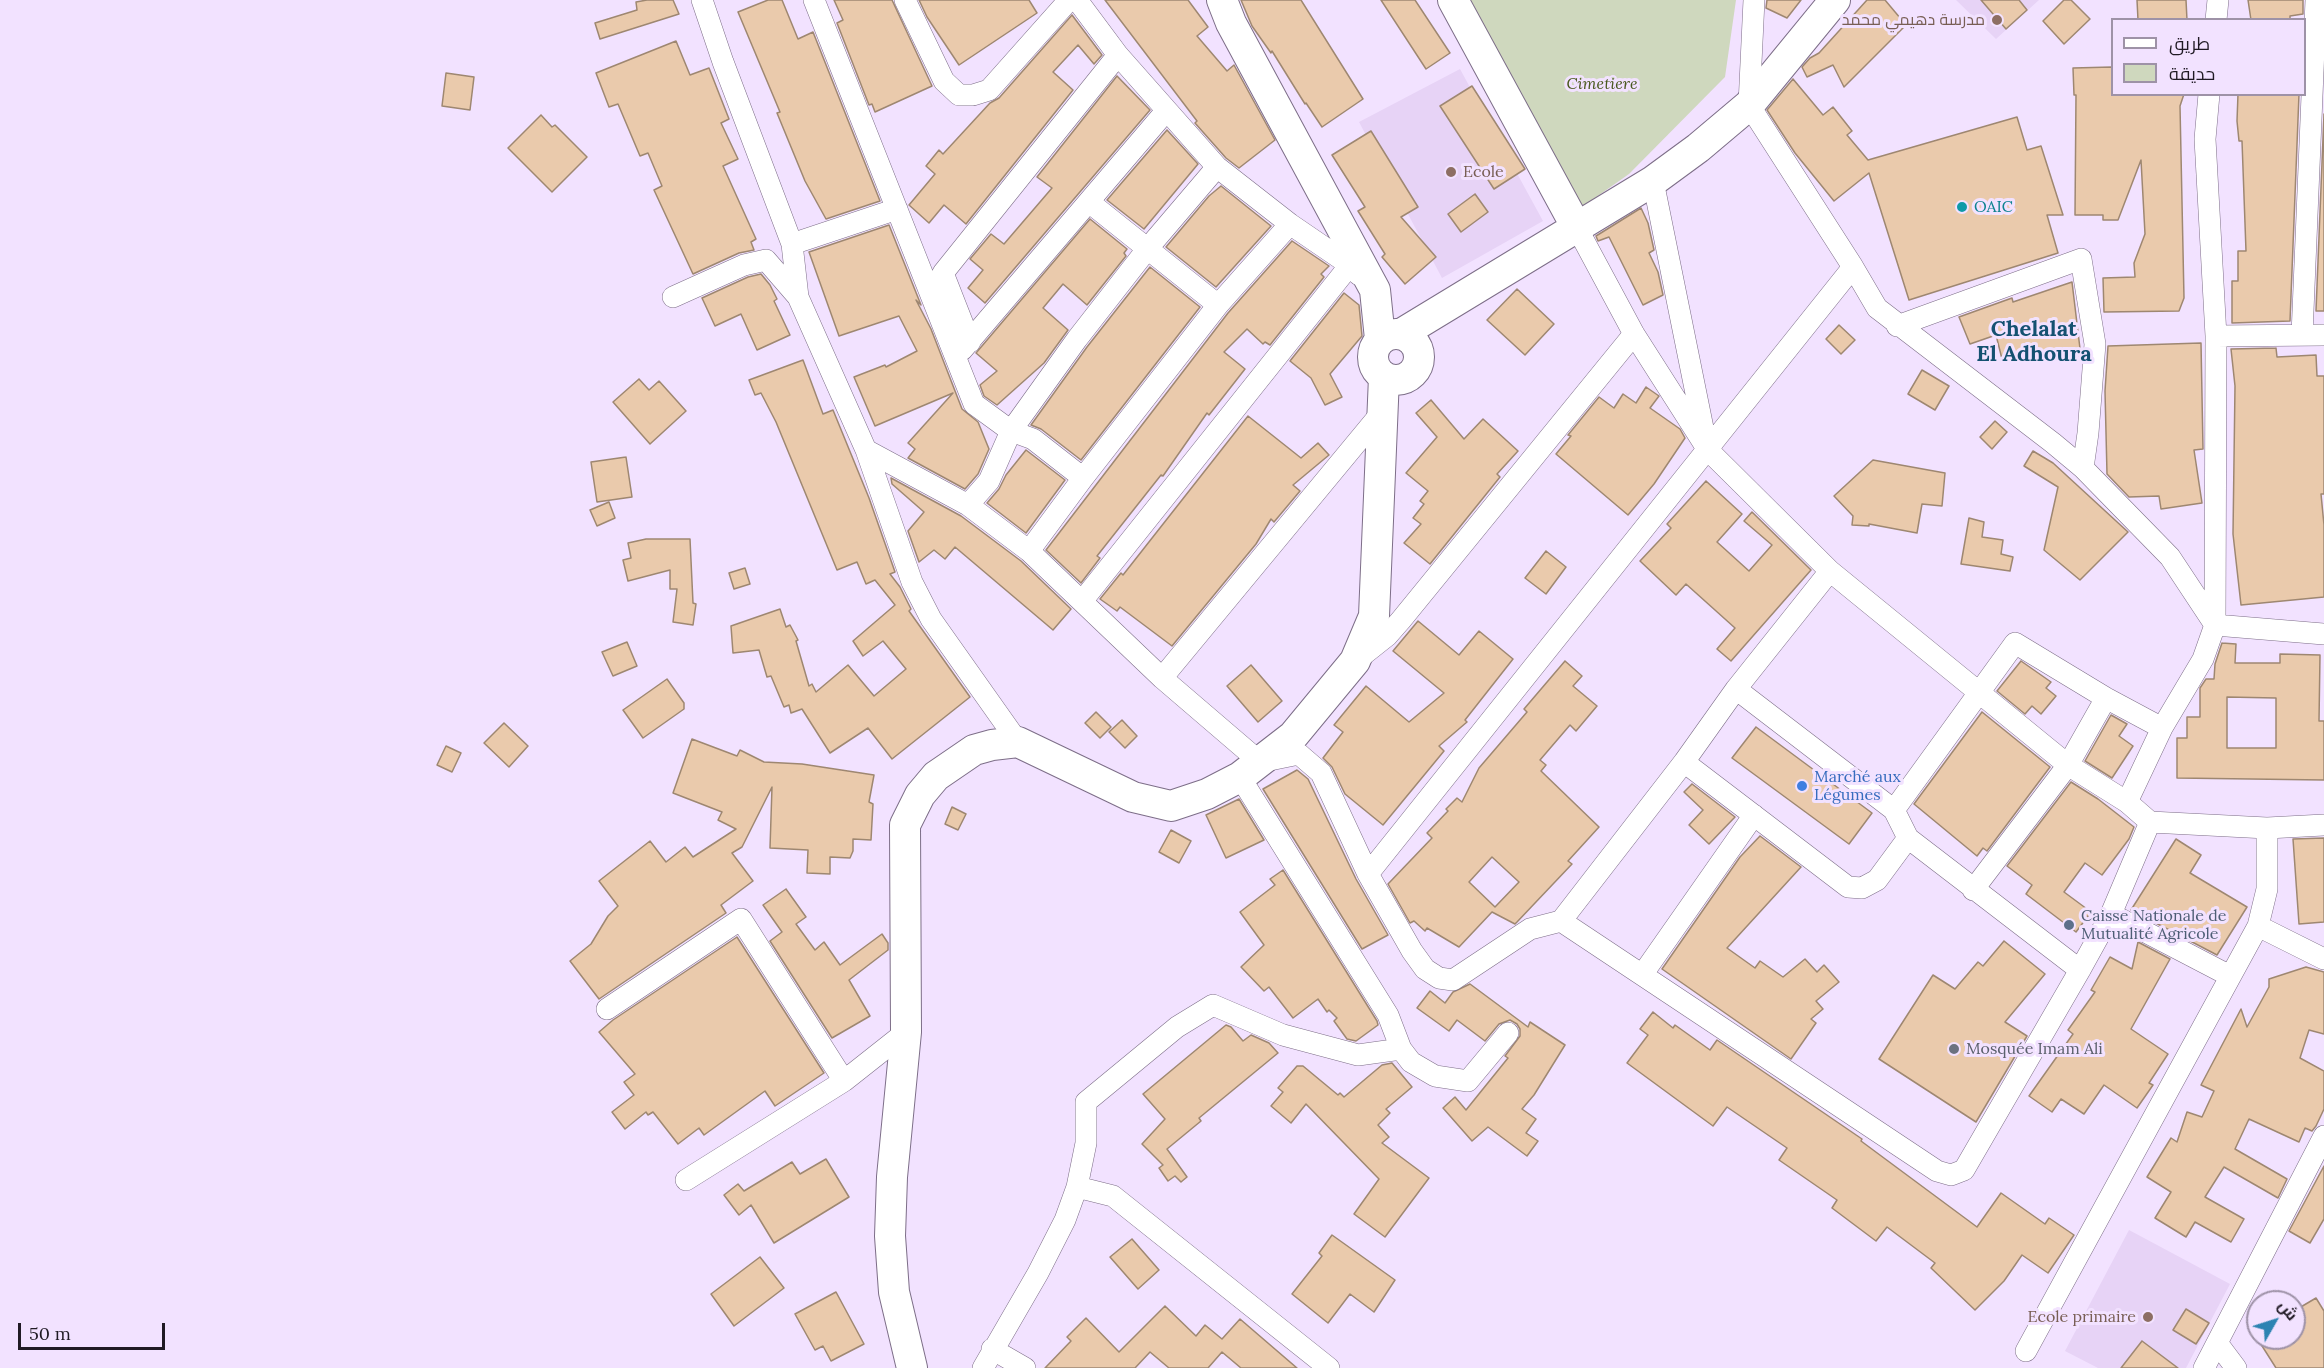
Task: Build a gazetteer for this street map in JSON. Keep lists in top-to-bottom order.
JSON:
{
  "districts": ["Chelalat El Adhoura"],
  "parks": ["Cimetiere"],
  "places": [
    "مدرسة دهيمي محمد",
    "Ecole",
    "OAIC",
    "Marché aux Légumes",
    "Caisse Nationale de Mutualité Agricole",
    "Mosquée Imam Ali",
    "Ecole primaire"
  ],
  "legend": ["طريق", "حديقة"],
  "scale_bar": "50 m",
  "north": "top right"
}
